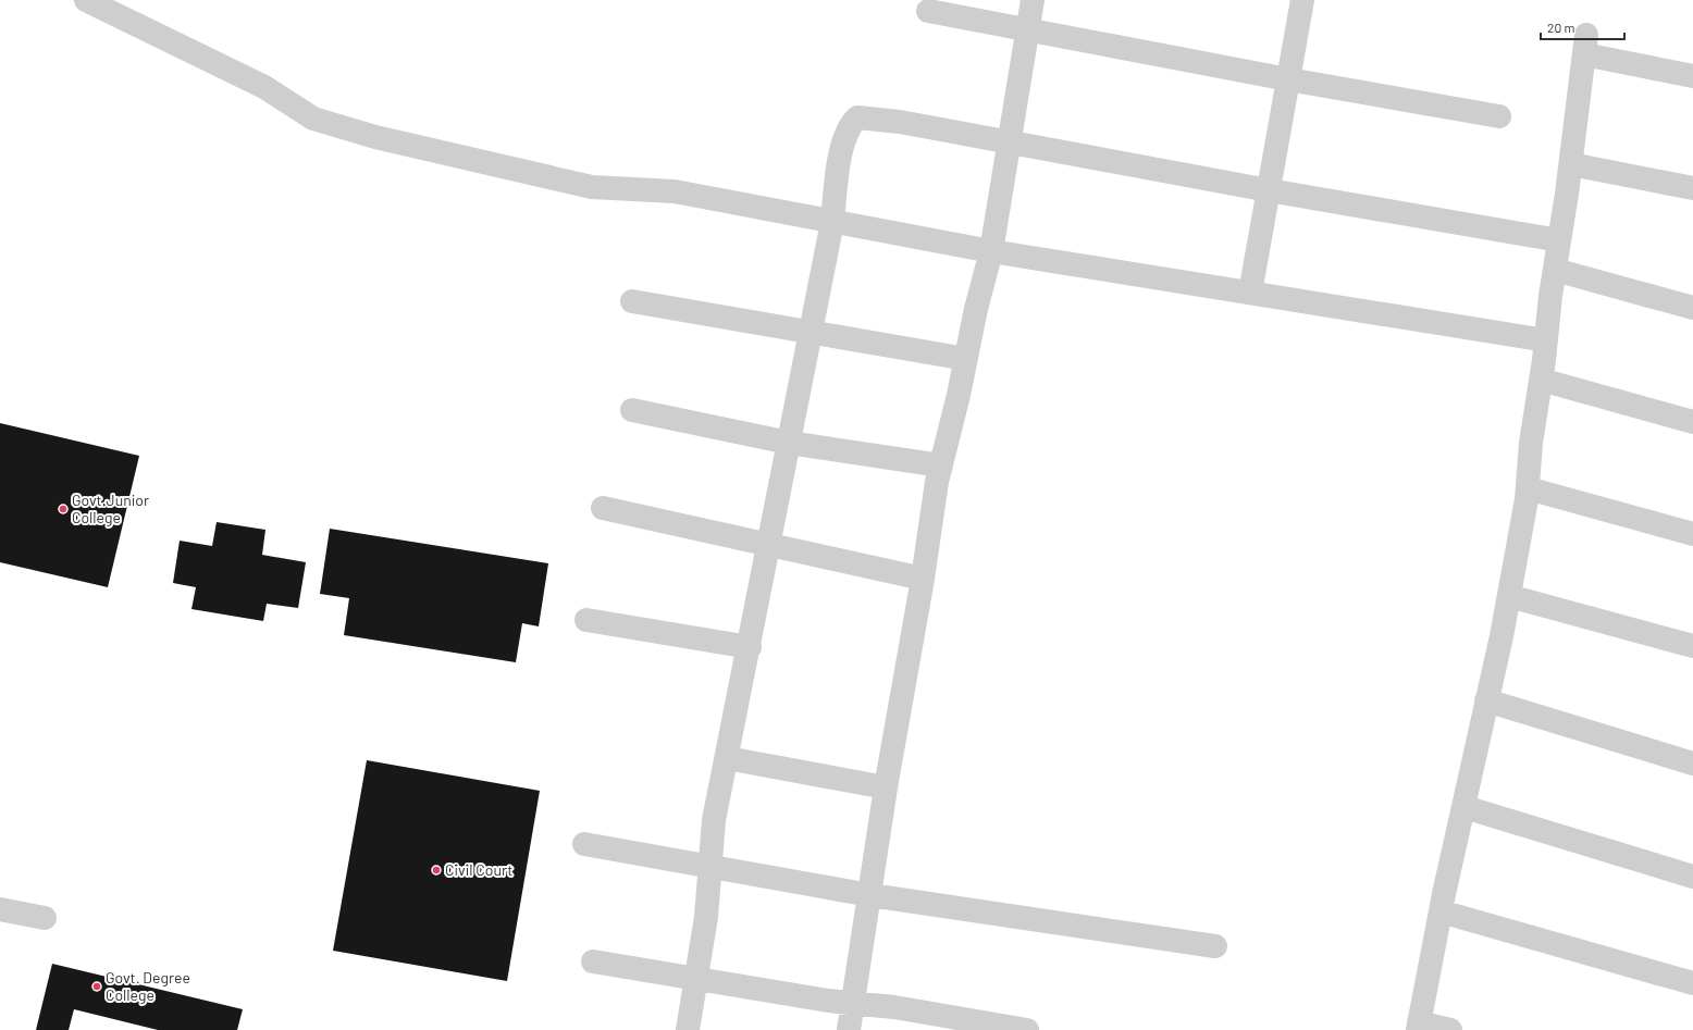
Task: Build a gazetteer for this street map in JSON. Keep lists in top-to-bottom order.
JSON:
{
  "places": ["Govt.Junior College", "Civil Court", "Govt. Degree College"],
  "scale_bar": "20 m"
}
